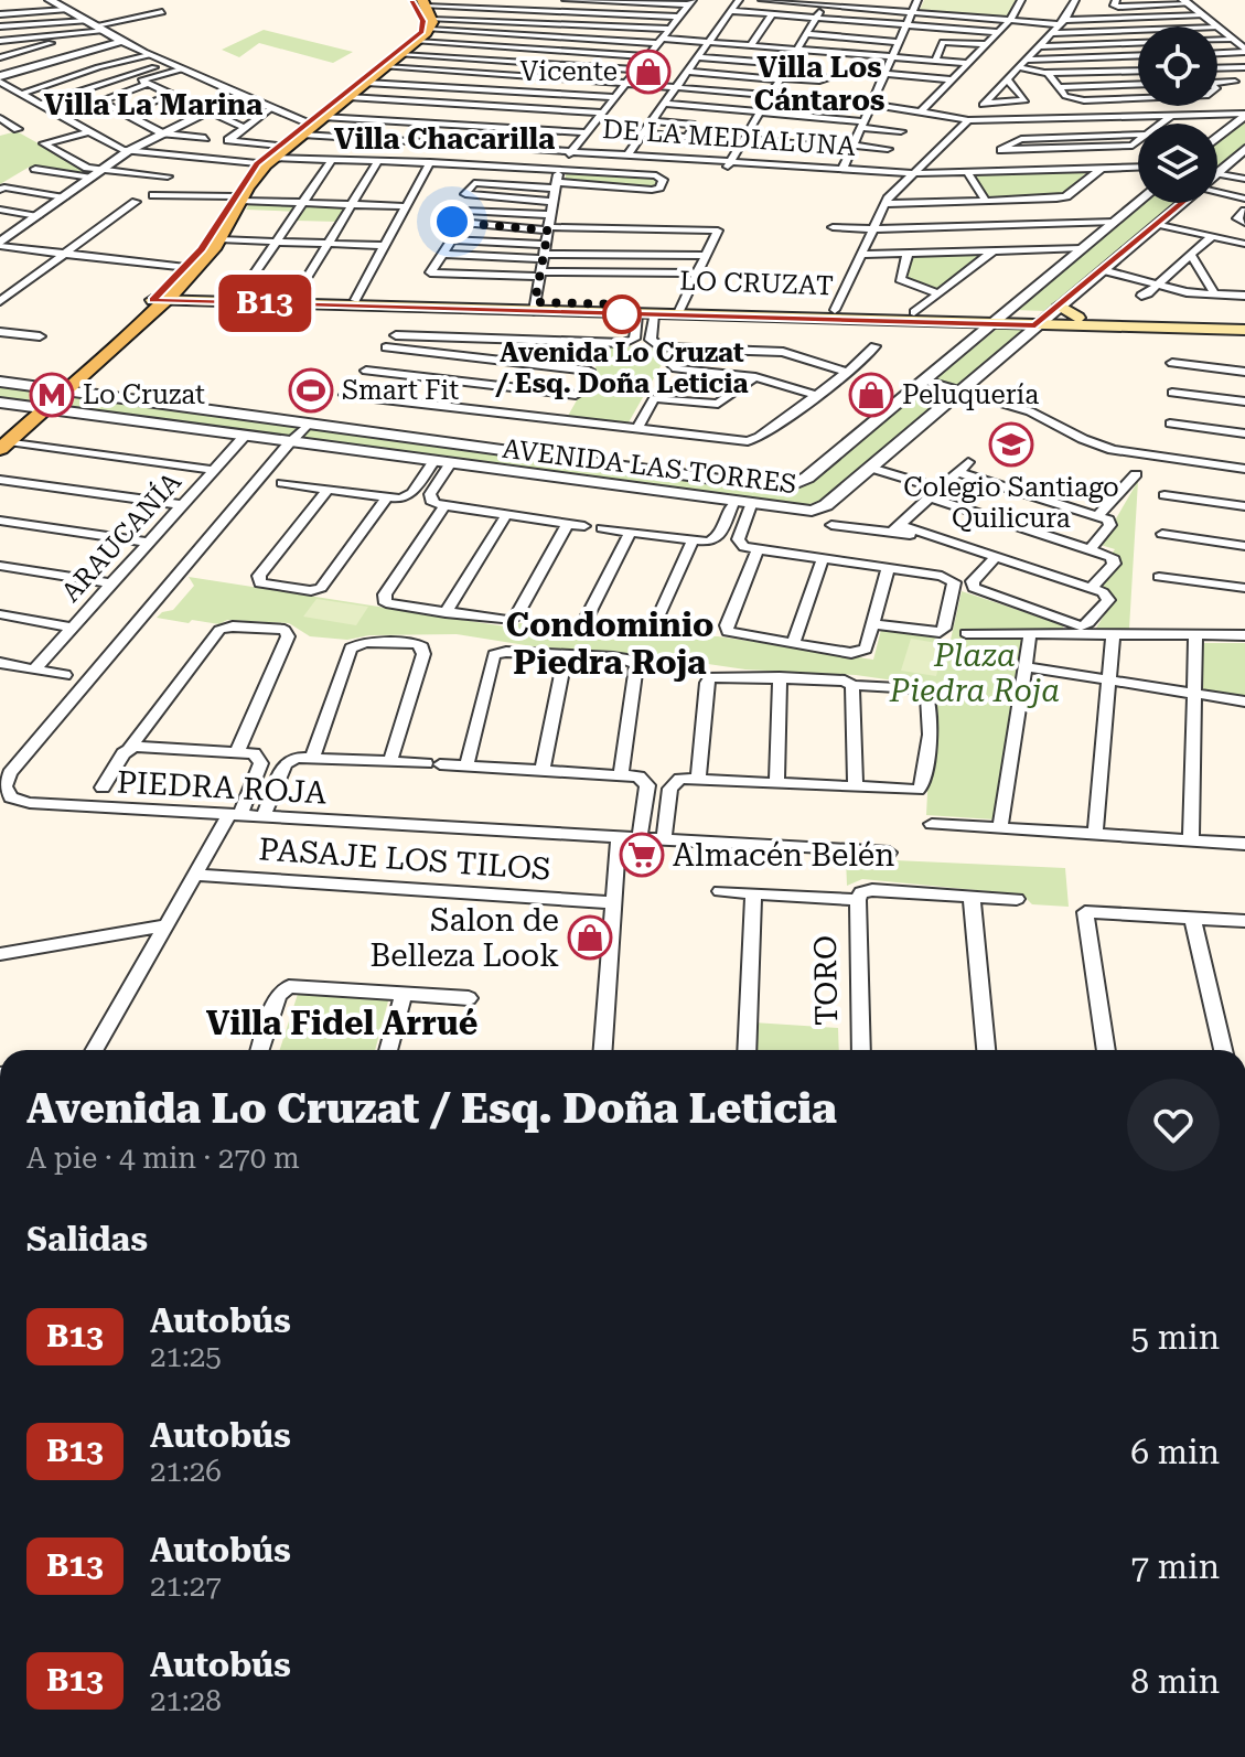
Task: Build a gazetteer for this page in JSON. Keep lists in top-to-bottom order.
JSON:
{
  "streets": {
    "main road": ["LO CRUZAT"],
    "street": [
      "DE LA MEDIALUNA",
      "AVENIDA LAS TORRES",
      "ARAUCANÍA",
      "PIEDRA ROJA",
      "PASAJE LOS TILOS",
      "TORO"
    ]
  },
  "crossings": [
    ["LO CRUZAT", "AVENIDA LAS TORRES"],
    ["AVENIDA LAS TORRES", "ARAUCANÍA"],
    ["AVENIDA LAS TORRES", "PIEDRA ROJA"]
  ],
  "districts": [
    "Villa Los Cántaros",
    "Villa La Marina",
    "Villa Chacarilla",
    "Condominio Piedra Roja",
    "Villa Fidel Arrué"
  ],
  "parks": ["Plaza Piedra Roja"],
  "places": {
    "shop": ["Vicente", "Peluquería", "Salon de Belleza Look"],
    "other": ["Avenida Lo Cruzat / Esq. Doña Leticia"],
    "sports": ["Smart Fit"],
    "metro station": ["Lo Cruzat"],
    "school or university": ["Colegio Santiago Quilicura"],
    "supermarket": ["Almacén Belén"]
  },
  "lines": ["bus line B13"],
  "page": {
    "on_map": "B13",
    "heading": [
      ["Avenida Lo Cruzat / Esq. Doña Leticia", "A pie · 4 min · 270 m"],
      "Salidas"
    ],
    "list": [
      {
        "mark": "B13",
        "name": "Autobús",
        "note": "21:25",
        "value": "5 min"
      },
      {
        "mark": "B13",
        "name": "Autobús",
        "note": "21:26",
        "value": "6 min"
      },
      {
        "mark": "B13",
        "name": "Autobús",
        "note": "21:27",
        "value": "7 min"
      },
      {
        "mark": "B13",
        "name": "Autobús",
        "note": "21:28",
        "value": "8 min"
      }
    ]
  }
}
